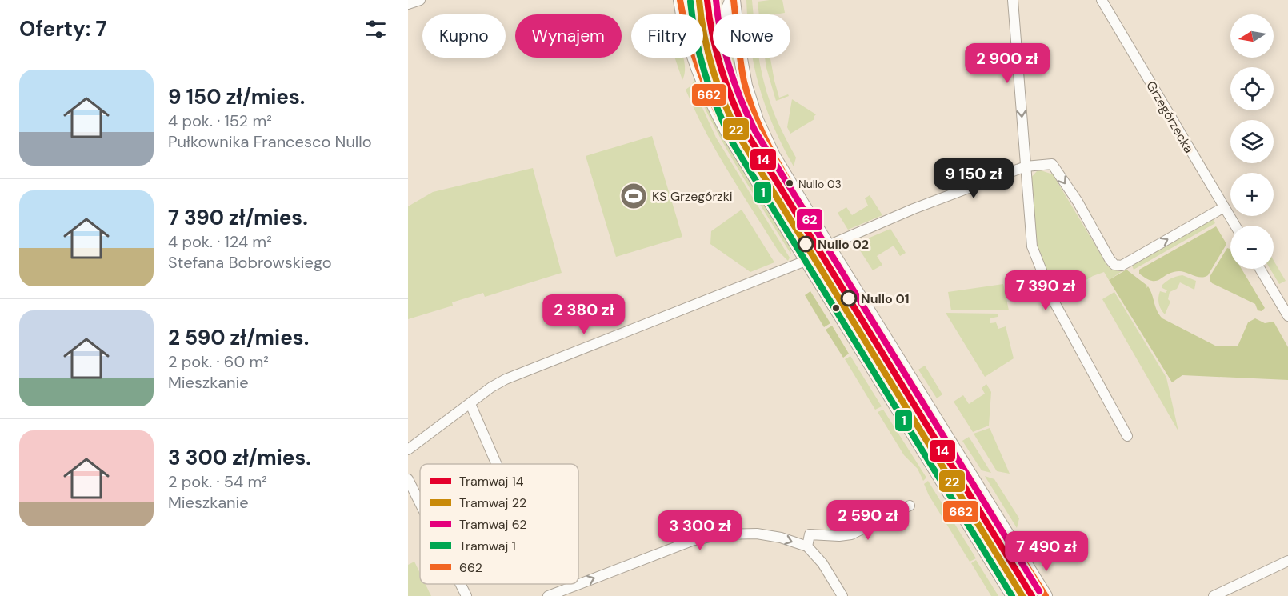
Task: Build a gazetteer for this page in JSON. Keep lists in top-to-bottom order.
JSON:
{
  "streets": {
    "street": ["Grzegórzecka"]
  },
  "places": {
    "other": ["Nullo 03", "Nullo 02", "Nullo 01"],
    "sports": ["KS Grzegórzki"]
  },
  "lines": [
    "tram line 14",
    "tram line 62",
    "transit line 662",
    "tram line 22",
    "tram line 1"
  ],
  "legend": [
    "Tramwaj 14",
    "Tramwaj 22",
    "Tramwaj 62",
    "Tramwaj 1",
    "662"
  ],
  "north": "left",
  "page": {
    "heading": "Oferty: 7",
    "map_buttons": ["+", "−"],
    "chip": [
      "Kupno",
      "Wynajem",
      "Filtry",
      "Nowe"
    ],
    "price": [
      "2 900 zł",
      "9 150 zł",
      "7 390 zł",
      "2 380 zł",
      "2 590 zł",
      "3 300 zł",
      "7 490 zł"
    ],
    "list": [
      {
        "name": "9 150 zł/mies.",
        "note": "4 pok. · 152 m² · Pułkownika Francesco Nullo"
      },
      {
        "name": "7 390 zł/mies.",
        "note": "4 pok. · 124 m² · Stefana Bobrowskiego"
      },
      {
        "name": "2 590 zł/mies.",
        "note": "2 pok. · 60 m² · Mieszkanie"
      },
      {
        "name": "3 300 zł/mies.",
        "note": "2 pok. · 54 m² · Mieszkanie"
      }
    ]
  }
}
